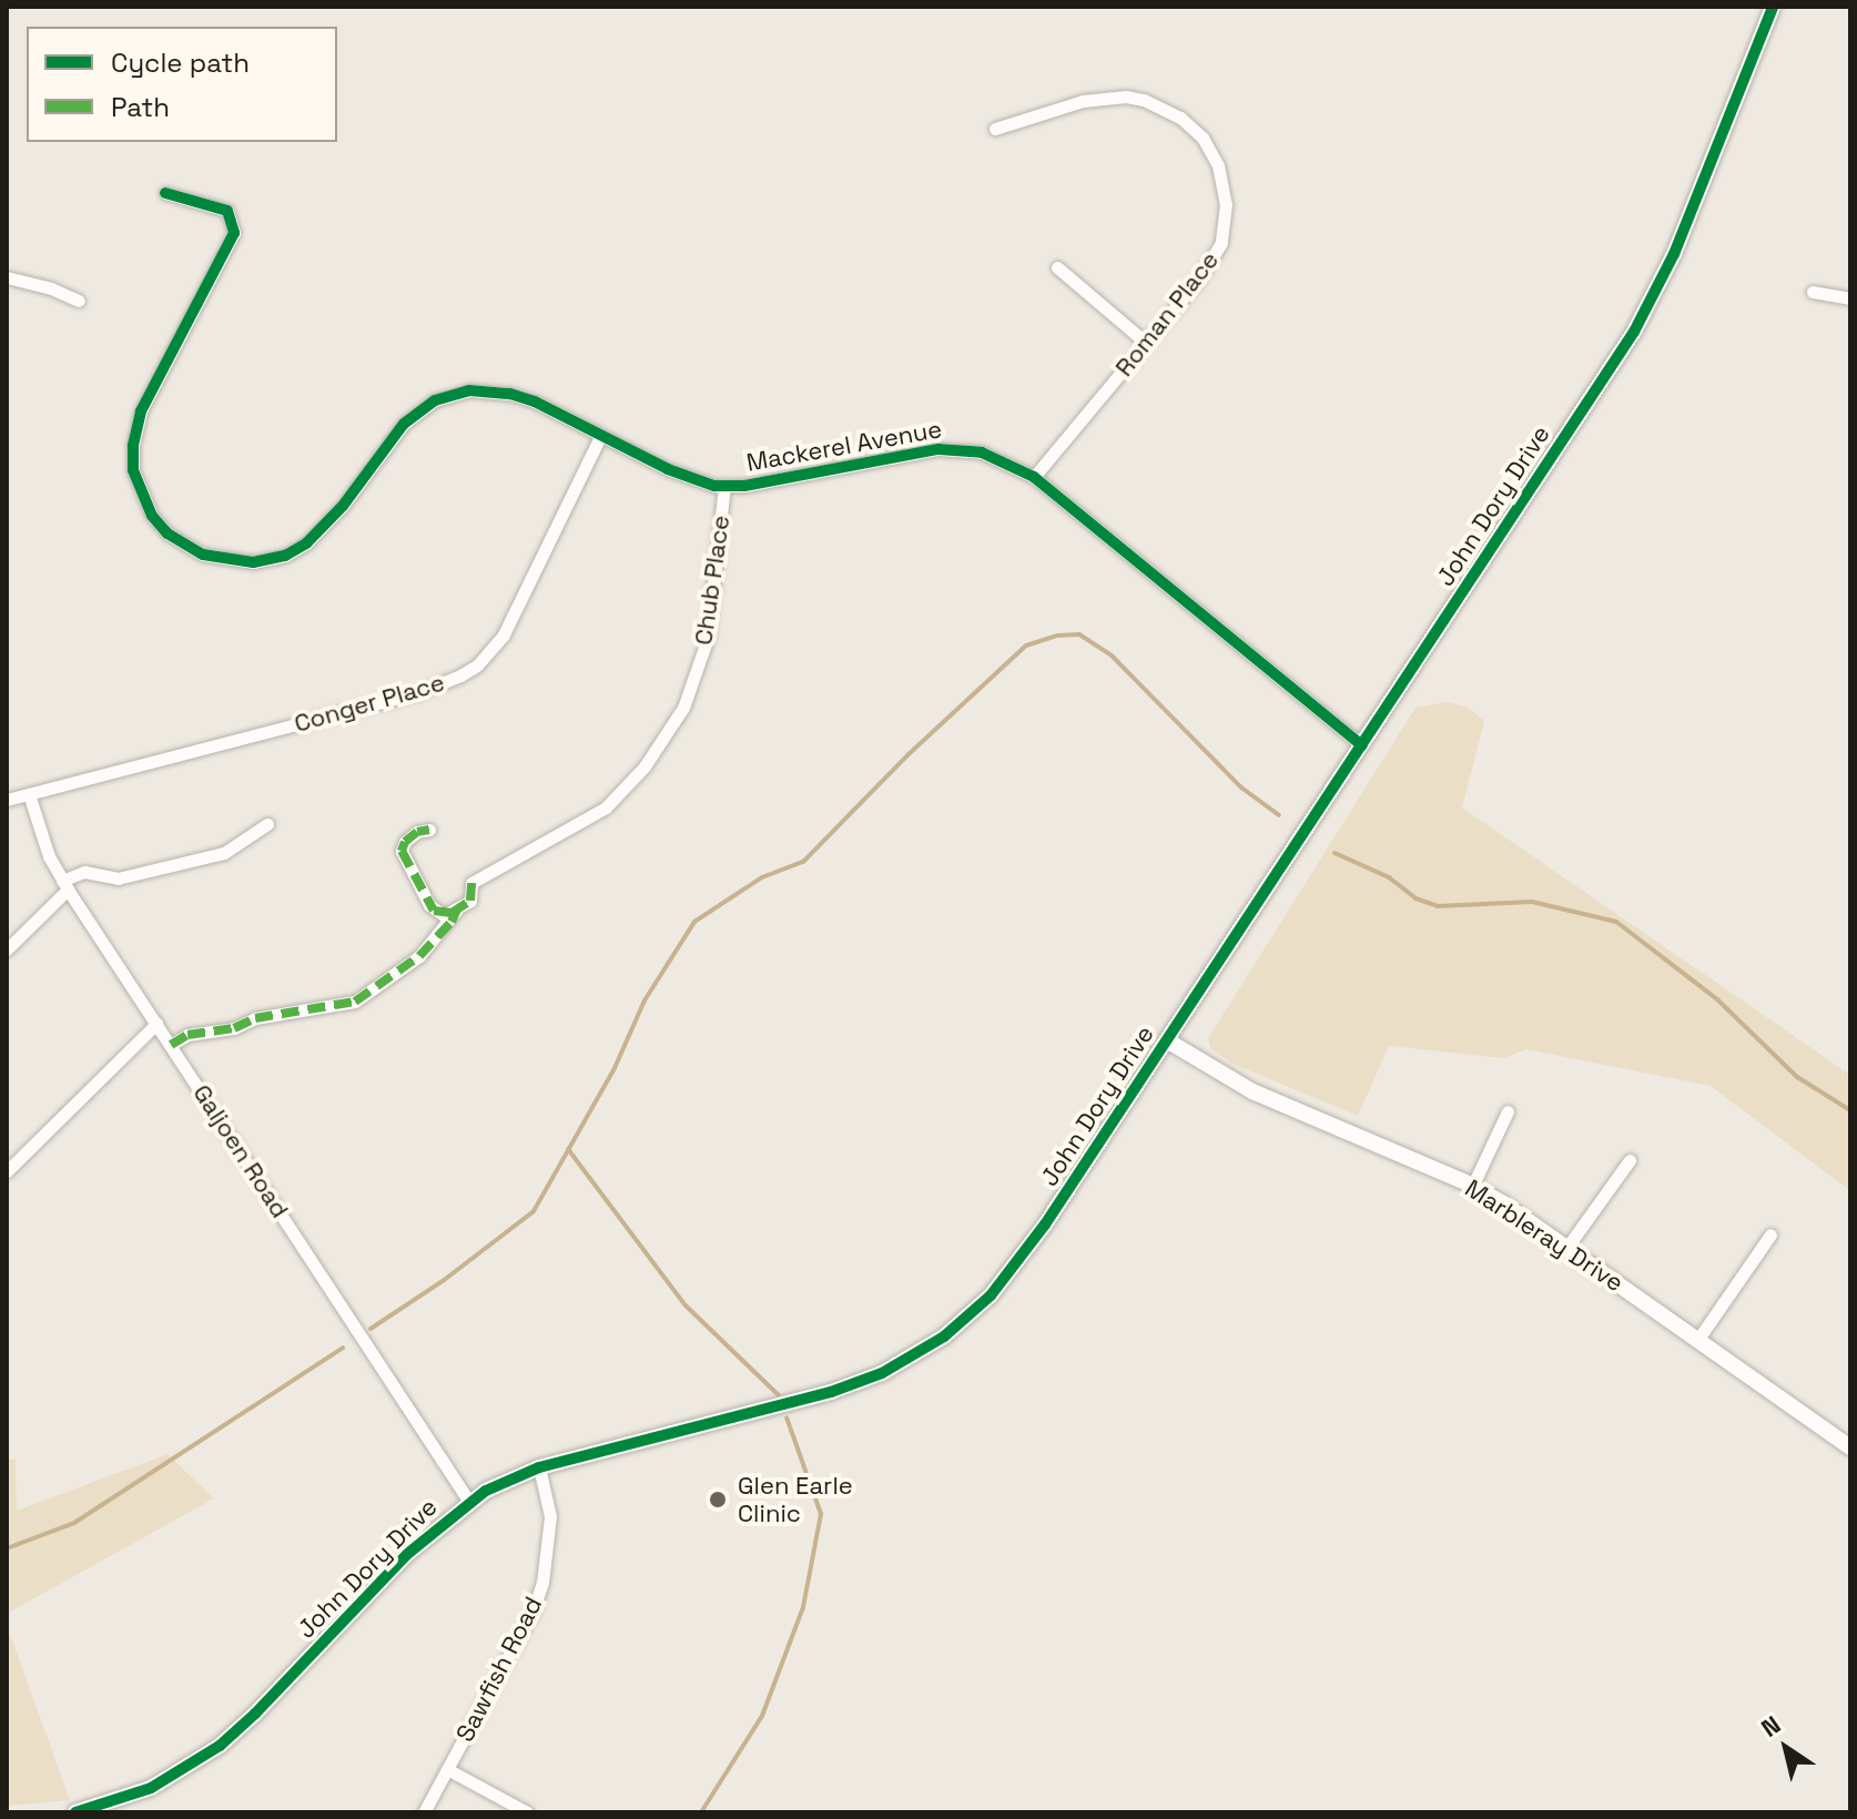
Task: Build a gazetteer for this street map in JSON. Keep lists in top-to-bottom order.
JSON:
{
  "streets": {
    "street": [
      "Roman Place",
      "Mackerel Avenue",
      "John Dory Drive",
      "Chub Place",
      "Conger Place",
      "Galjoen Road",
      "Marbleray Drive",
      "Sawfish Road"
    ]
  },
  "crossings": [
    ["Roman Place", "Mackerel Avenue"],
    ["Mackerel Avenue", "John Dory Drive"],
    ["Mackerel Avenue", "Chub Place"],
    ["Mackerel Avenue", "Conger Place"],
    ["John Dory Drive", "Galjoen Road"],
    ["John Dory Drive", "Marbleray Drive"],
    ["John Dory Drive", "Sawfish Road"],
    ["Conger Place", "Galjoen Road"]
  ],
  "places": ["Glen Earle Clinic"],
  "legend": ["Cycle path", "Path"],
  "north": "top left"
}
